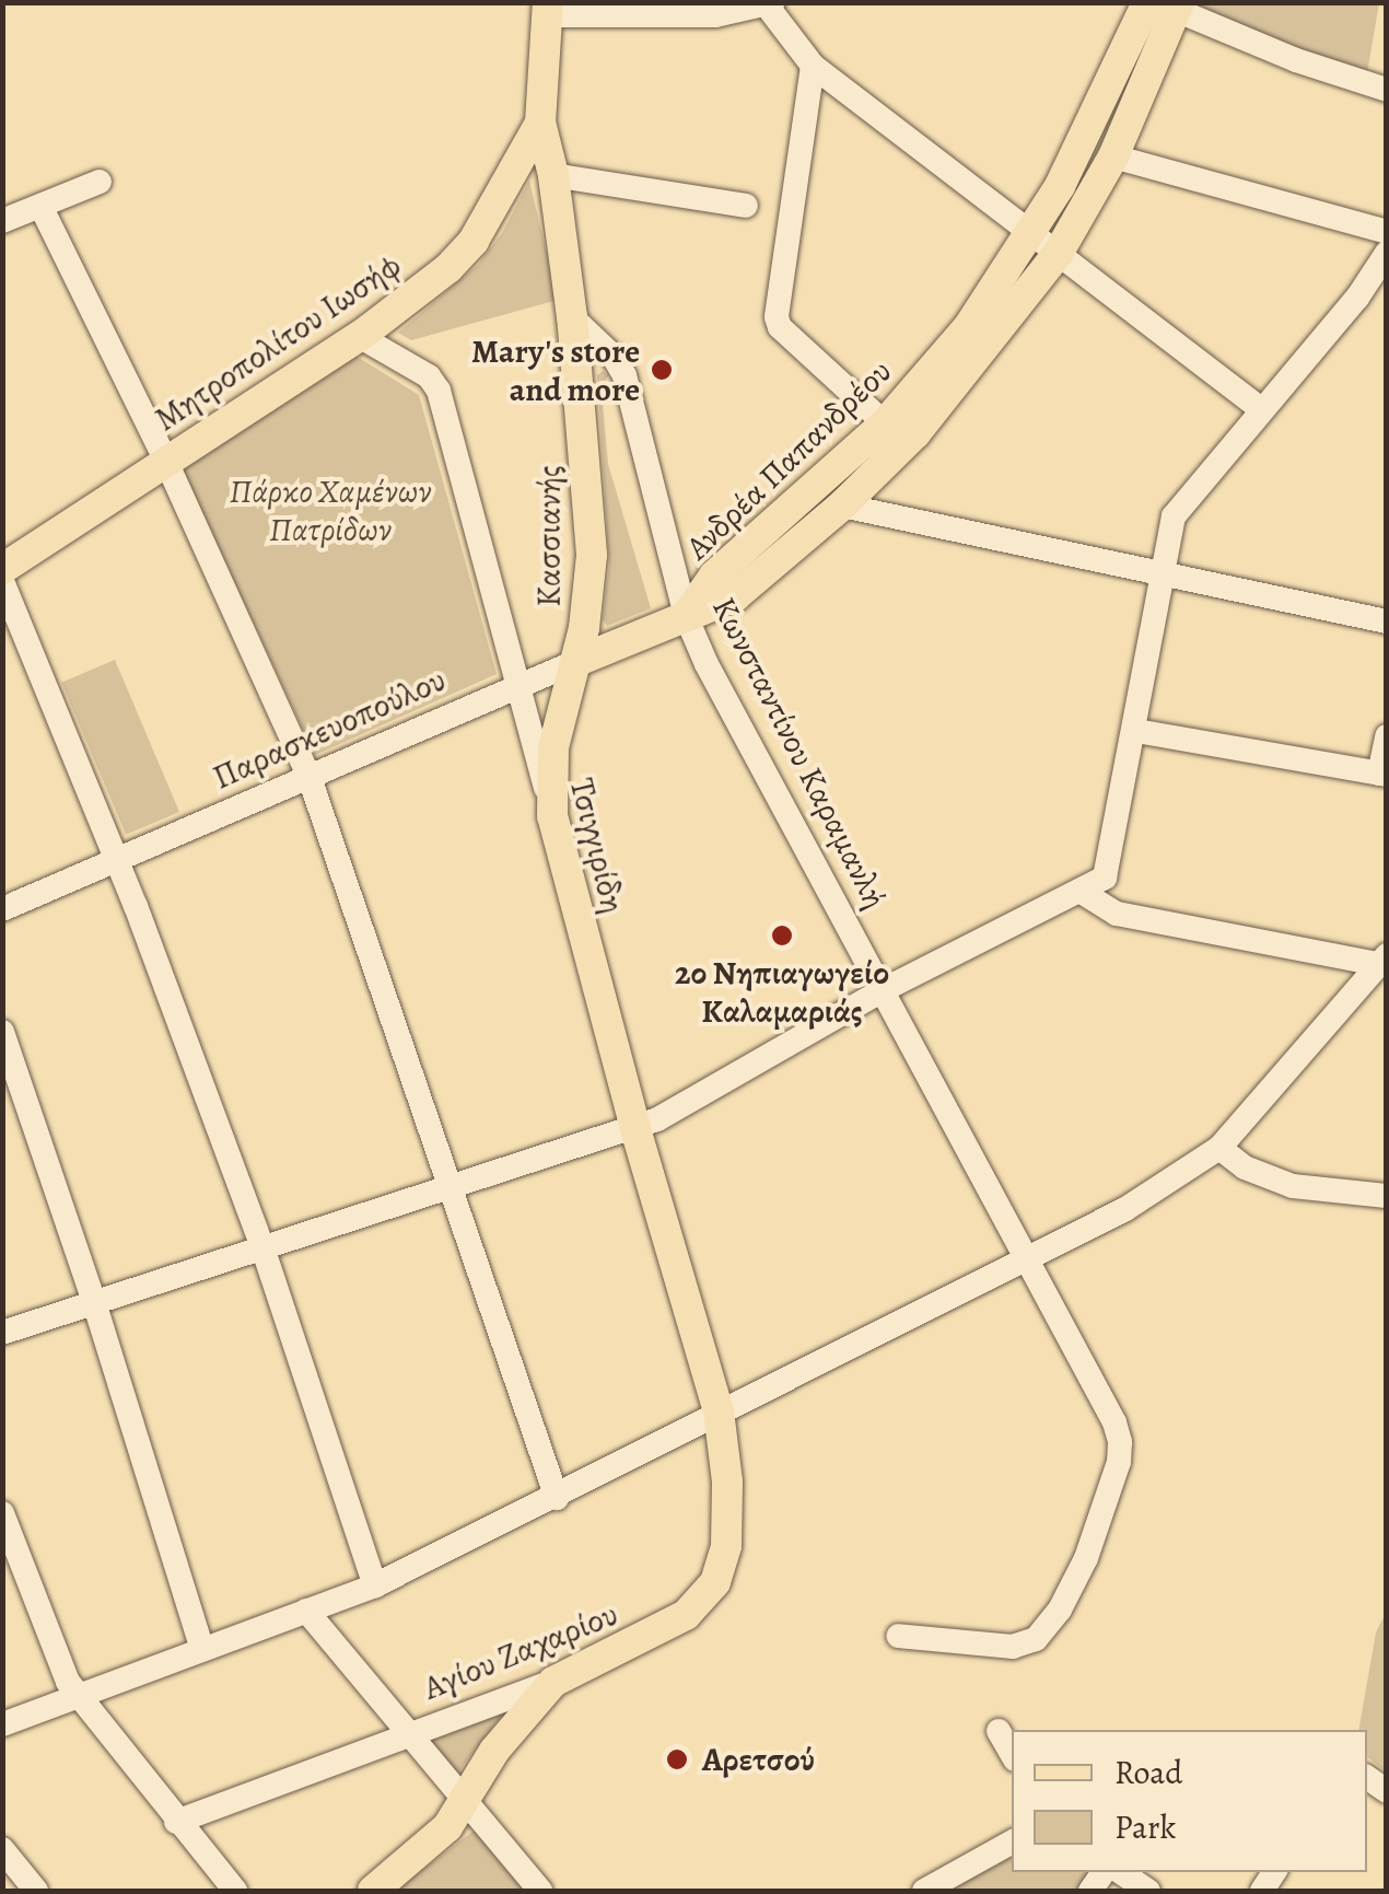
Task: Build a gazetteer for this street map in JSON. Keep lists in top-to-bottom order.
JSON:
{
  "streets": {
    "main road": [
      "Μητροπολίτου Ιωσήφ",
      "Ανδρέα Παπανδρέου",
      "Κασσιανής",
      "Παρασκευοπούλου",
      "Τσιγγιρίδη",
      "Αγίου Ζαχαρίου"
    ],
    "street": ["Κωνσταντίνου Καραμανλή"]
  },
  "crossings": [
    ["Μητροπολίτου Ιωσήφ", "Τσιγγιρίδη"],
    ["Ανδρέα Παπανδρέου", "Παρασκευοπούλου"],
    ["Ανδρέα Παπανδρέου", "Κωνσταντίνου Καραμανλή"],
    ["Κασσιανής", "Παρασκευοπούλου"],
    ["Κασσιανής", "Κωνσταντίνου Καραμανλή"],
    ["Κασσιανής", "Τσιγγιρίδη"],
    ["Παρασκευοπούλου", "Κωνσταντίνου Καραμανλή"],
    ["Παρασκευοπούλου", "Τσιγγιρίδη"],
    ["Τσιγγιρίδη", "Αγίου Ζαχαρίου"]
  ],
  "parks": ["Πάρκο Χαμένων Πατρίδων"],
  "places": ["Mary's store and more", "2ο Νηπιαγωγείο Καλαμαριάς", "Αρετσού"],
  "legend": ["Road", "Park"]
}
